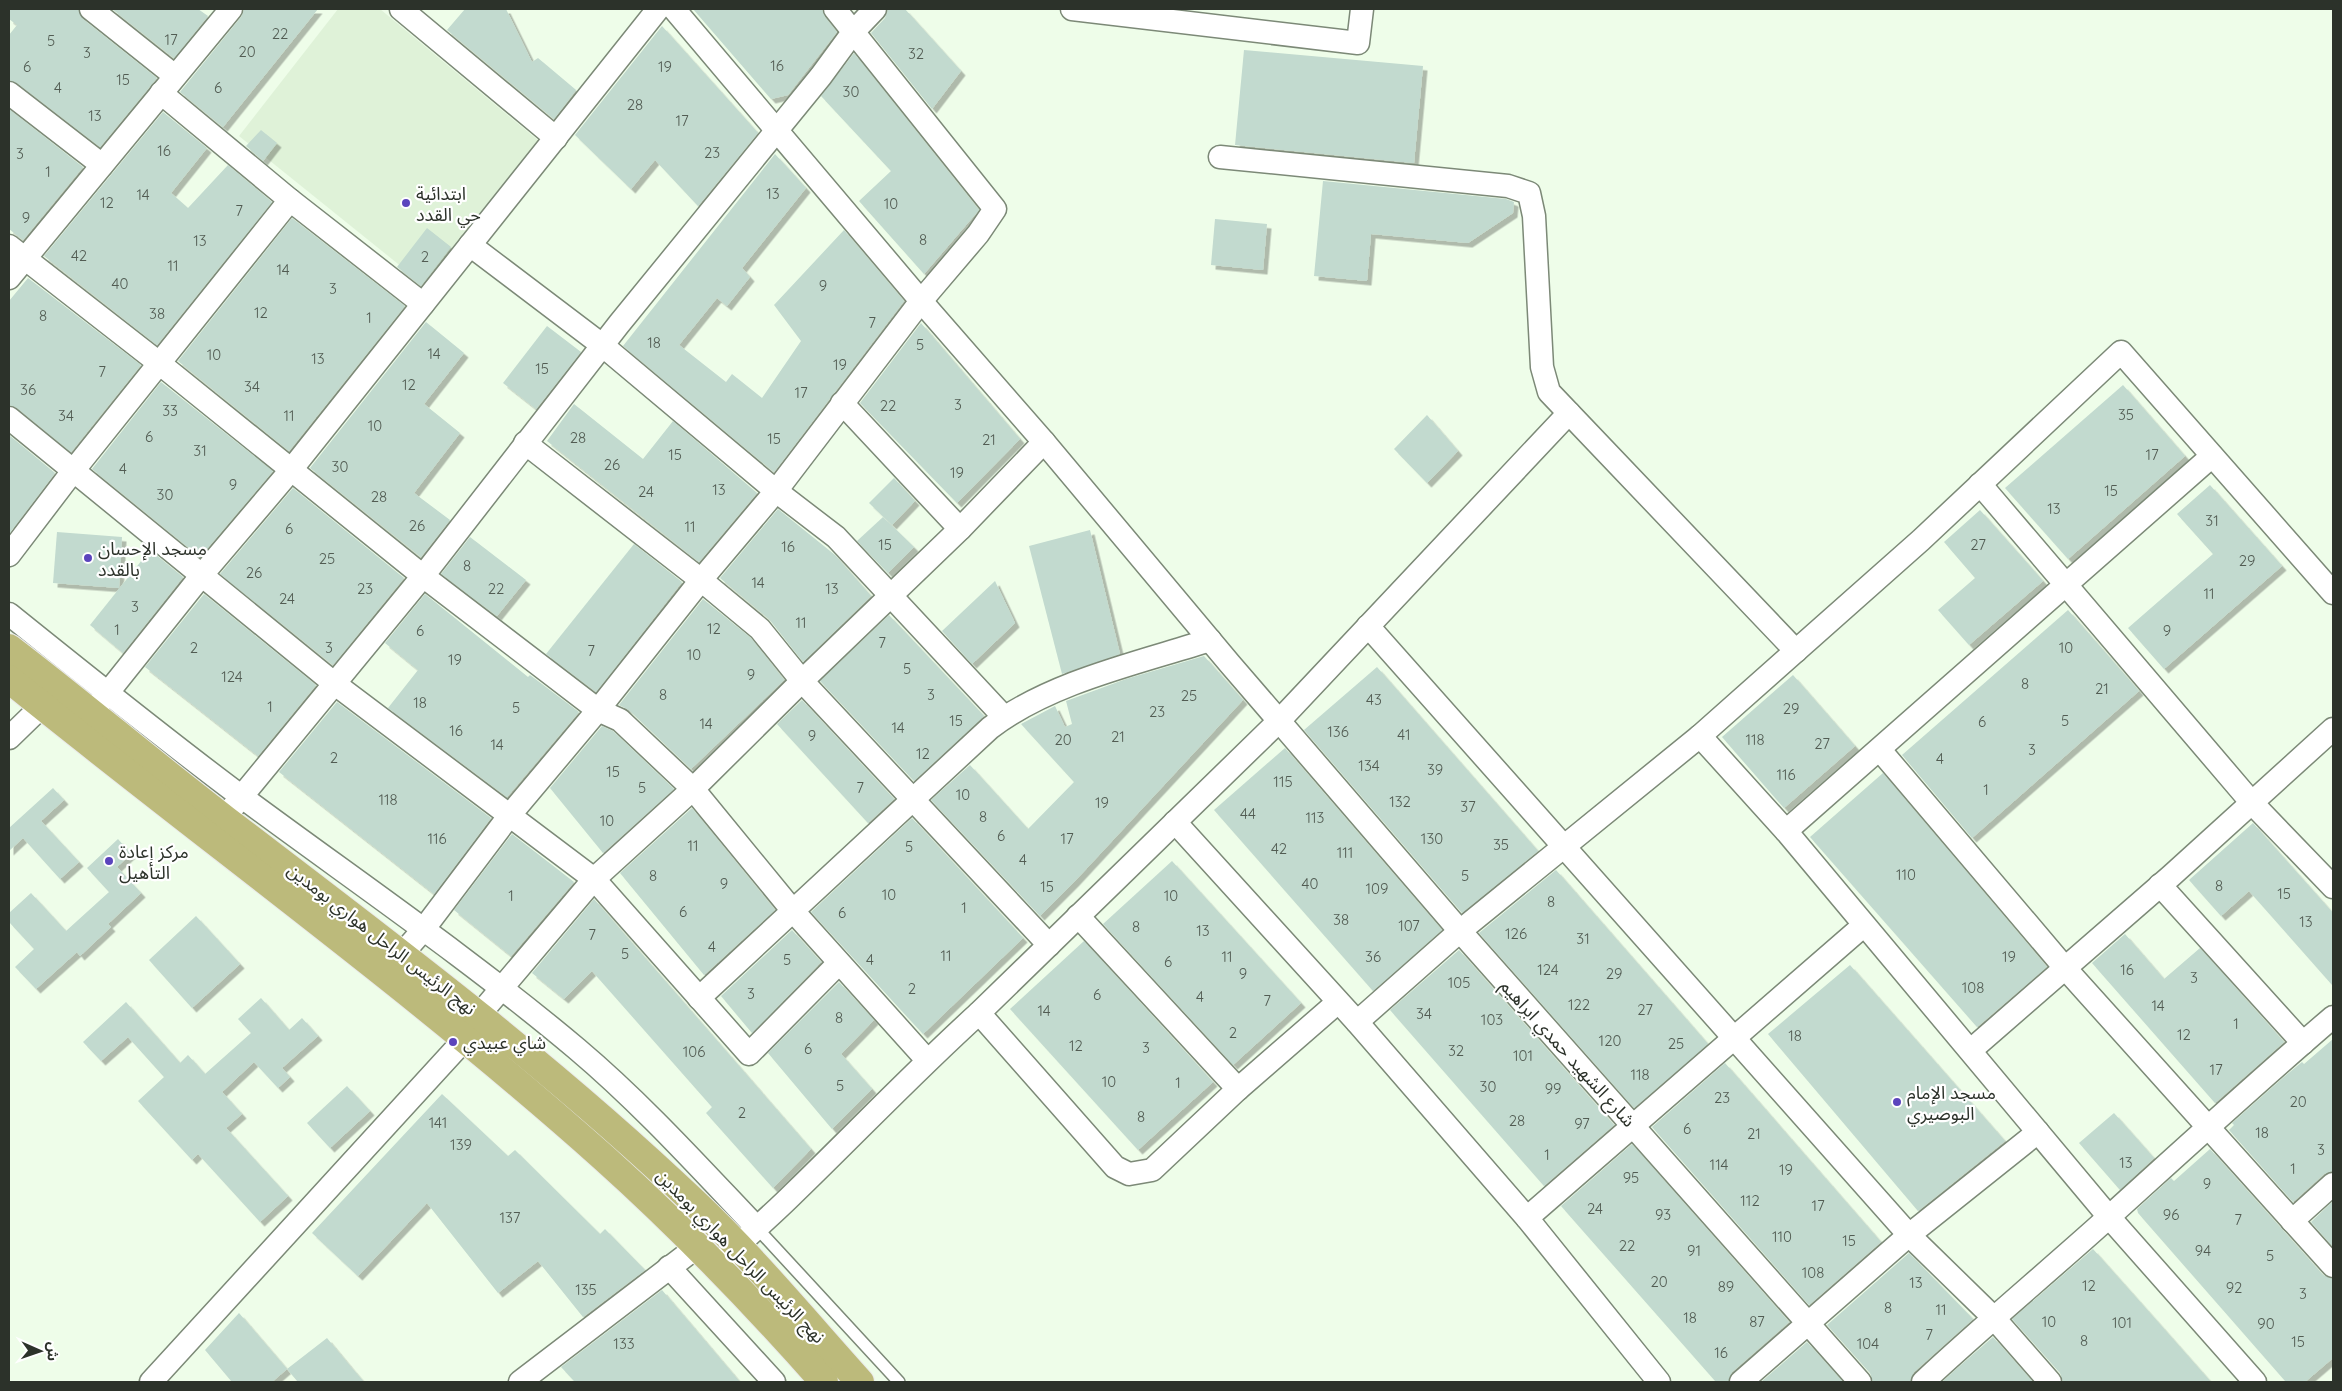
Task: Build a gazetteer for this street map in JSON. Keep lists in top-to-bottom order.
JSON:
{
  "streets": {
    "main road": ["نهج الرئيس الراحل هواري بومدين"],
    "street": ["شارع الشهيد حمدي ابراهيم"]
  },
  "places": [
    "ابتدائية حي القدد",
    "مسجد الإحسان بالقدد",
    "مركز إعادة التأهيل",
    "شاي عبيدي",
    "مسجد الإمام البوصيري"
  ],
  "house_numbers": [
    "22",
    "17",
    "5",
    "20",
    "3",
    "32",
    "16",
    "6",
    "19",
    "15",
    "4",
    "6",
    "30",
    "28",
    "13",
    "17",
    "16",
    "23",
    "3",
    "1",
    "13",
    "14",
    "12",
    "10",
    "7",
    "9",
    "8",
    "13",
    "42",
    "2",
    "11",
    "14",
    "40",
    "9",
    "3",
    "12",
    "38",
    "8",
    "1",
    "7",
    "18",
    "5",
    "14",
    "10",
    "13",
    "19",
    "15",
    "7",
    "12",
    "34",
    "36",
    "17",
    "3",
    "22",
    "33",
    "35",
    "34",
    "11",
    "10",
    "6",
    "28",
    "15",
    "21",
    "31",
    "15",
    "17",
    "26",
    "30",
    "4",
    "19",
    "9",
    "13",
    "15",
    "24",
    "30",
    "28",
    "13",
    "31",
    "26",
    "11",
    "6",
    "15",
    "27",
    "16",
    "25",
    "29",
    "8",
    "26",
    "14",
    "23",
    "22",
    "13",
    "11",
    "24",
    "3",
    "11",
    "12",
    "1",
    "6",
    "9",
    "7",
    "2",
    "3",
    "10",
    "7",
    "10",
    "19",
    "5",
    "9",
    "124",
    "8",
    "21",
    "8",
    "3",
    "25",
    "43",
    "18",
    "1",
    "5",
    "29",
    "23",
    "15",
    "5",
    "6",
    "14",
    "14",
    "16",
    "136",
    "41",
    "9",
    "21",
    "20",
    "118",
    "27",
    "14",
    "3",
    "12",
    "2",
    "4",
    "134",
    "39",
    "15",
    "116",
    "115",
    "5",
    "7",
    "1",
    "10",
    "118",
    "132",
    "19",
    "37",
    "44",
    "8",
    "113",
    "10",
    "6",
    "116",
    "17",
    "130",
    "35",
    "11",
    "5",
    "42",
    "111",
    "4",
    "110",
    "8",
    "5",
    "9",
    "40",
    "8",
    "15",
    "109",
    "15",
    "10",
    "1",
    "10",
    "8",
    "1",
    "6",
    "6",
    "38",
    "13",
    "107",
    "8",
    "13",
    "126",
    "7",
    "31",
    "4",
    "5",
    "11",
    "11",
    "36",
    "19",
    "5",
    "4",
    "6",
    "124",
    "16",
    "9",
    "29",
    "3",
    "105",
    "108",
    "2",
    "3",
    "6",
    "4",
    "7",
    "122",
    "14",
    "27",
    "14",
    "34",
    "8",
    "103",
    "1",
    "2",
    "12",
    "18",
    "120",
    "25",
    "12",
    "3",
    "6",
    "32",
    "106",
    "101",
    "17",
    "118",
    "10",
    "1",
    "5",
    "30",
    "99",
    "23",
    "20",
    "2",
    "8",
    "28",
    "141",
    "97",
    "6",
    "18",
    "21",
    "139",
    "3",
    "1",
    "13",
    "114",
    "1",
    "19",
    "95",
    "9",
    "112",
    "17",
    "24",
    "93",
    "96",
    "137",
    "7",
    "110",
    "15",
    "22",
    "91",
    "94",
    "5",
    "108",
    "20",
    "13",
    "12",
    "89",
    "92",
    "135",
    "3",
    "8",
    "11",
    "18",
    "87",
    "10",
    "101",
    "90",
    "7",
    "8",
    "15",
    "133",
    "104",
    "16"
  ],
  "north": "right"
}
